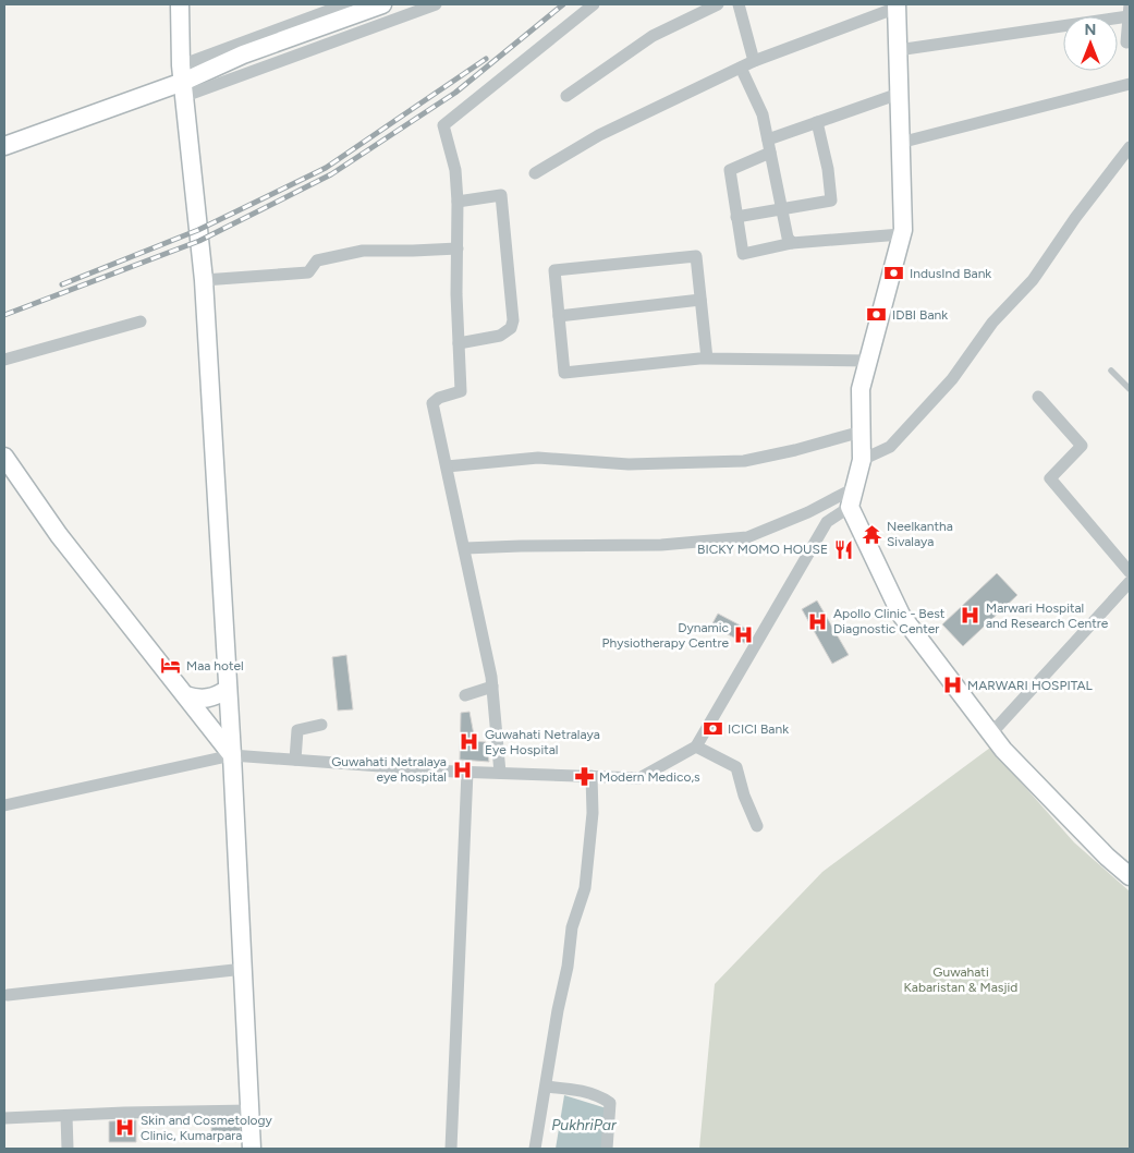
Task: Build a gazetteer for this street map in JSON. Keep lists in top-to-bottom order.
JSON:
{
  "water": ["PukhriPar"],
  "parks": ["Guwahati Kabaristan & Masjid"],
  "places": {
    "bank": ["IndusInd Bank", "IDBI Bank", "ICICI Bank"],
    "temple": ["Neelkantha Sivalaya"],
    "restaurant": ["BICKY MOMO HOUSE"],
    "hospital": [
      "Marwari Hospital and Research Centre",
      "Apollo Clinic - Best Diagnostic Center",
      "Dynamic Physiotherapy Centre",
      "MARWARI HOSPITAL",
      "Guwahati Netralaya Eye Hospital",
      "Guwahati Netralaya eye hospital",
      "Skin and Cosmetology Clinic, Kumarpara"
    ],
    "hotel": ["Maa hotel"],
    "pharmacy": ["Modern Medico,s"]
  },
  "north": "top"
}
